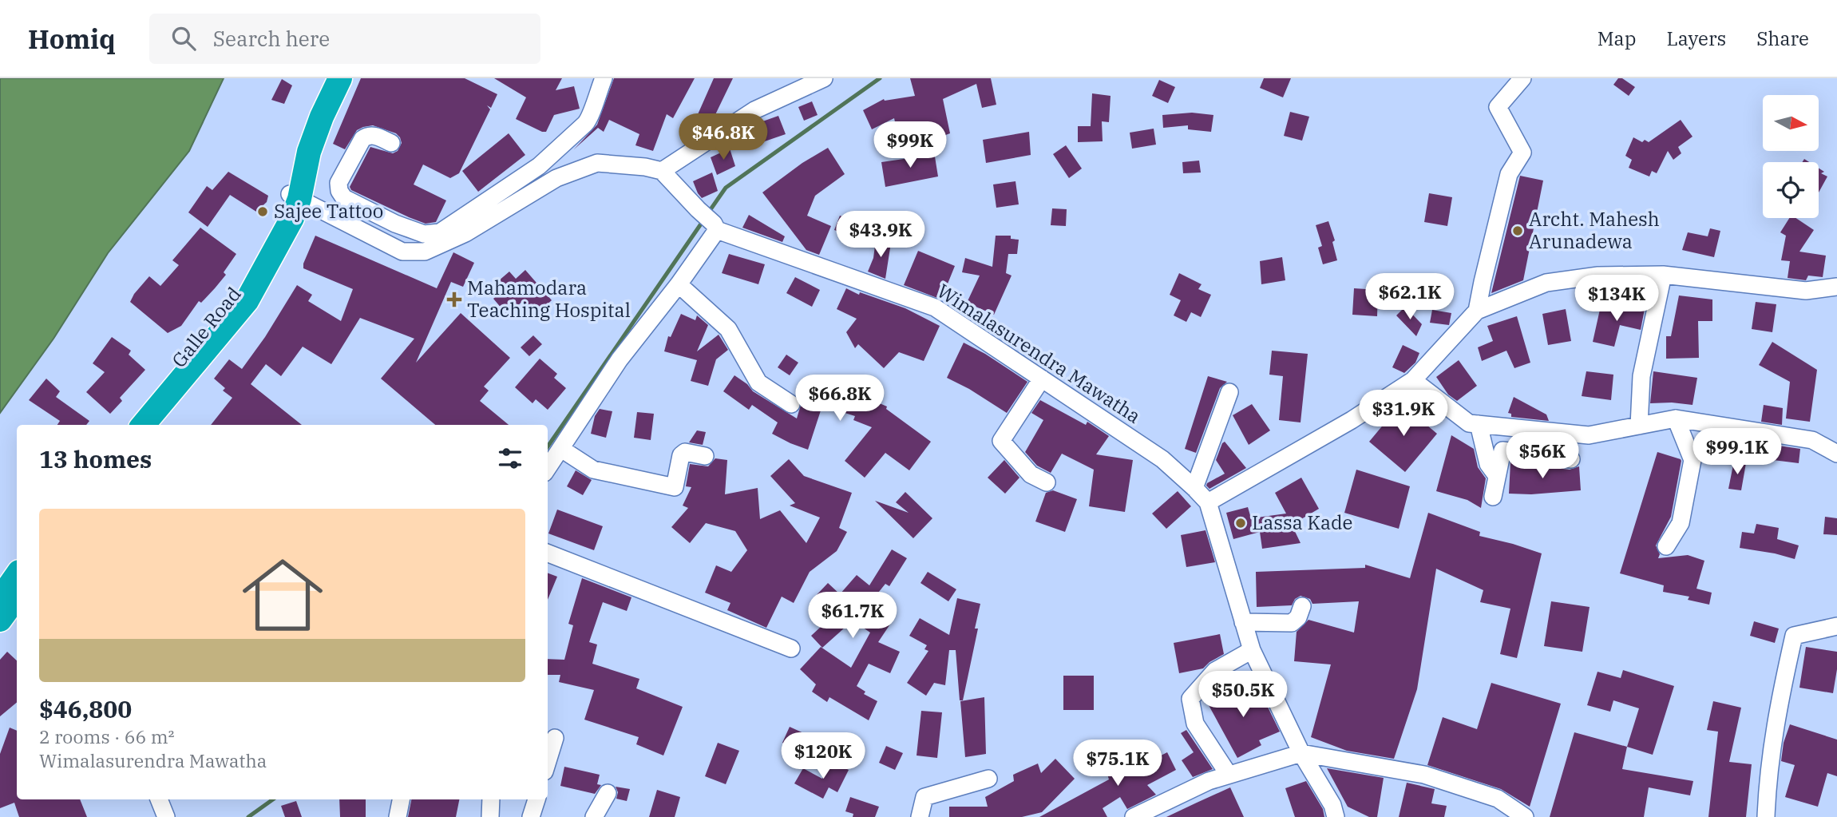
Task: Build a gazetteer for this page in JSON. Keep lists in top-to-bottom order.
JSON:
{
  "streets": {
    "highway": ["Galle Road"],
    "street": ["Wimalasurendra Mawatha"]
  },
  "places": {
    "other": ["Sajee Tattoo", "Archt. Mahesh Arunadewa", "Lassa Kade"],
    "health": ["Mahamodara Teaching Hospital"]
  },
  "north": "right",
  "page": {
    "header": "Homiq",
    "search": "Search here",
    "nav": ["Map", "Layers", "Share"],
    "price": [
      "$46.8K",
      "$99K",
      "$43.9K",
      "$62.1K",
      "$134K",
      "$66.8K",
      "$31.9K",
      "$99.1K",
      "$56K",
      "$61.7K",
      "$50.5K",
      "$120K",
      "$75.1K"
    ],
    "heading": "13 homes",
    "list": [
      {
        "name": "$46,800",
        "note": "2 rooms · 66 m² · Wimalasurendra Mawatha"
      }
    ]
  }
}
